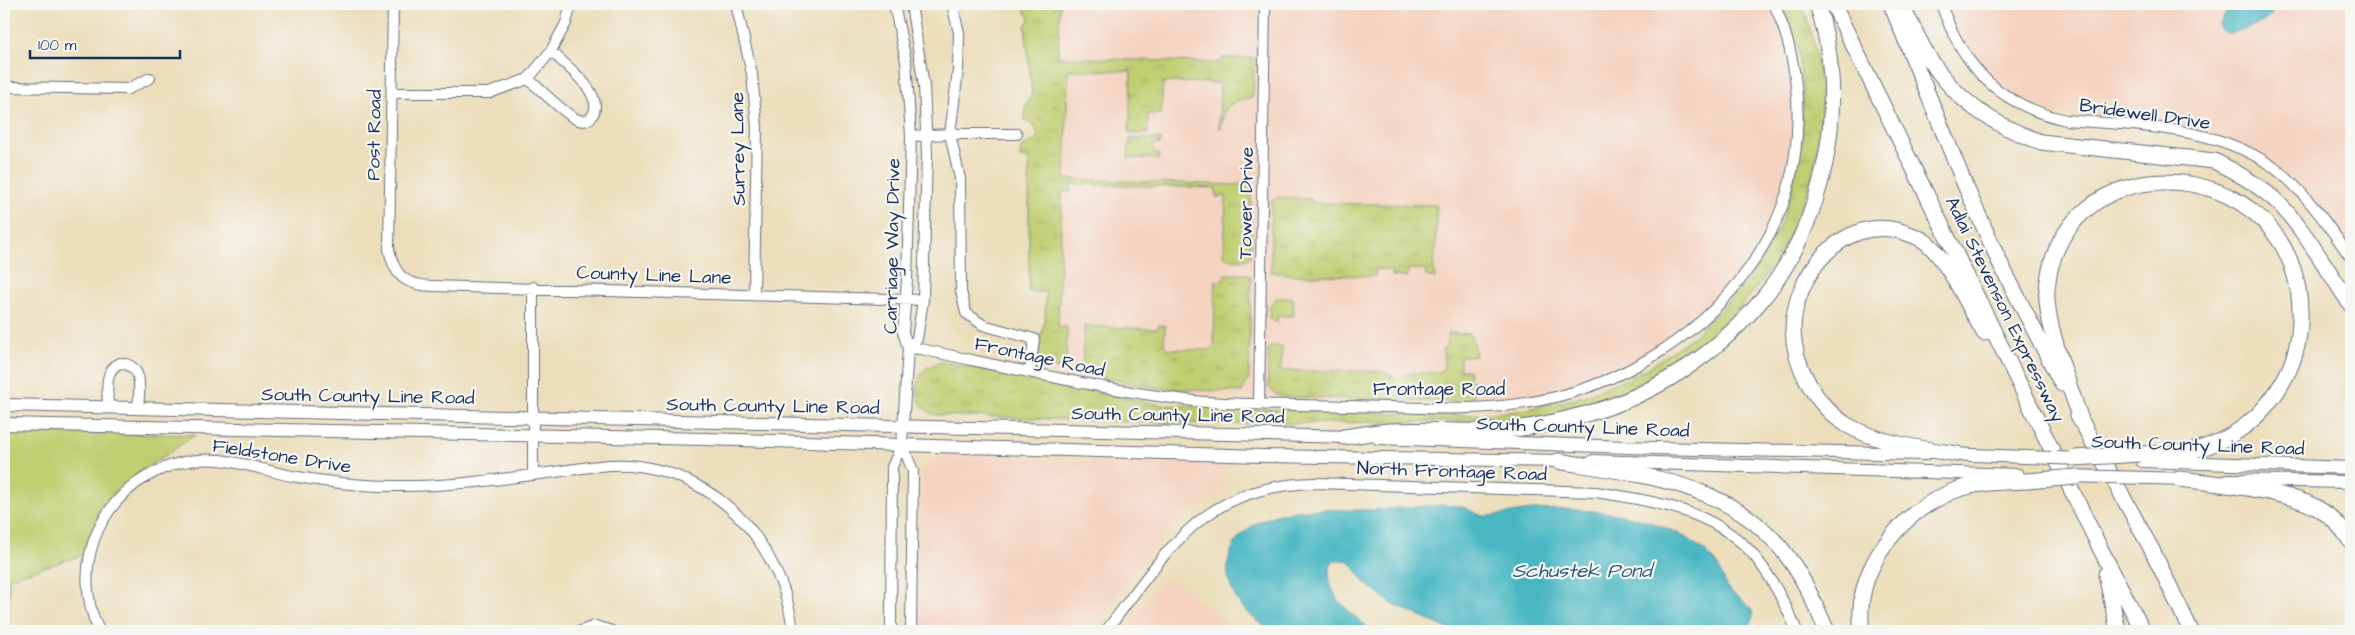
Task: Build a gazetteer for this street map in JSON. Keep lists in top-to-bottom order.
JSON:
{
  "streets": {
    "highway": ["Adlai Stevenson Expressway"],
    "main road": ["South County Line Road"],
    "street": [
      "Bridewell Drive",
      "Post Road",
      "Surrey Lane",
      "Tower Drive",
      "Carriage Way Drive",
      "County Line Lane",
      "Frontage Road",
      "Fieldstone Drive",
      "North Frontage Road"
    ]
  },
  "crossings": [
    ["Post Road", "County Line Lane"],
    ["Surrey Lane", "County Line Lane"],
    ["Tower Drive", "Frontage Road"],
    ["Carriage Way Drive", "County Line Lane"],
    ["Carriage Way Drive", "Frontage Road"]
  ],
  "water": ["Schustek Pond"],
  "scale_bar": "100 m"
}
